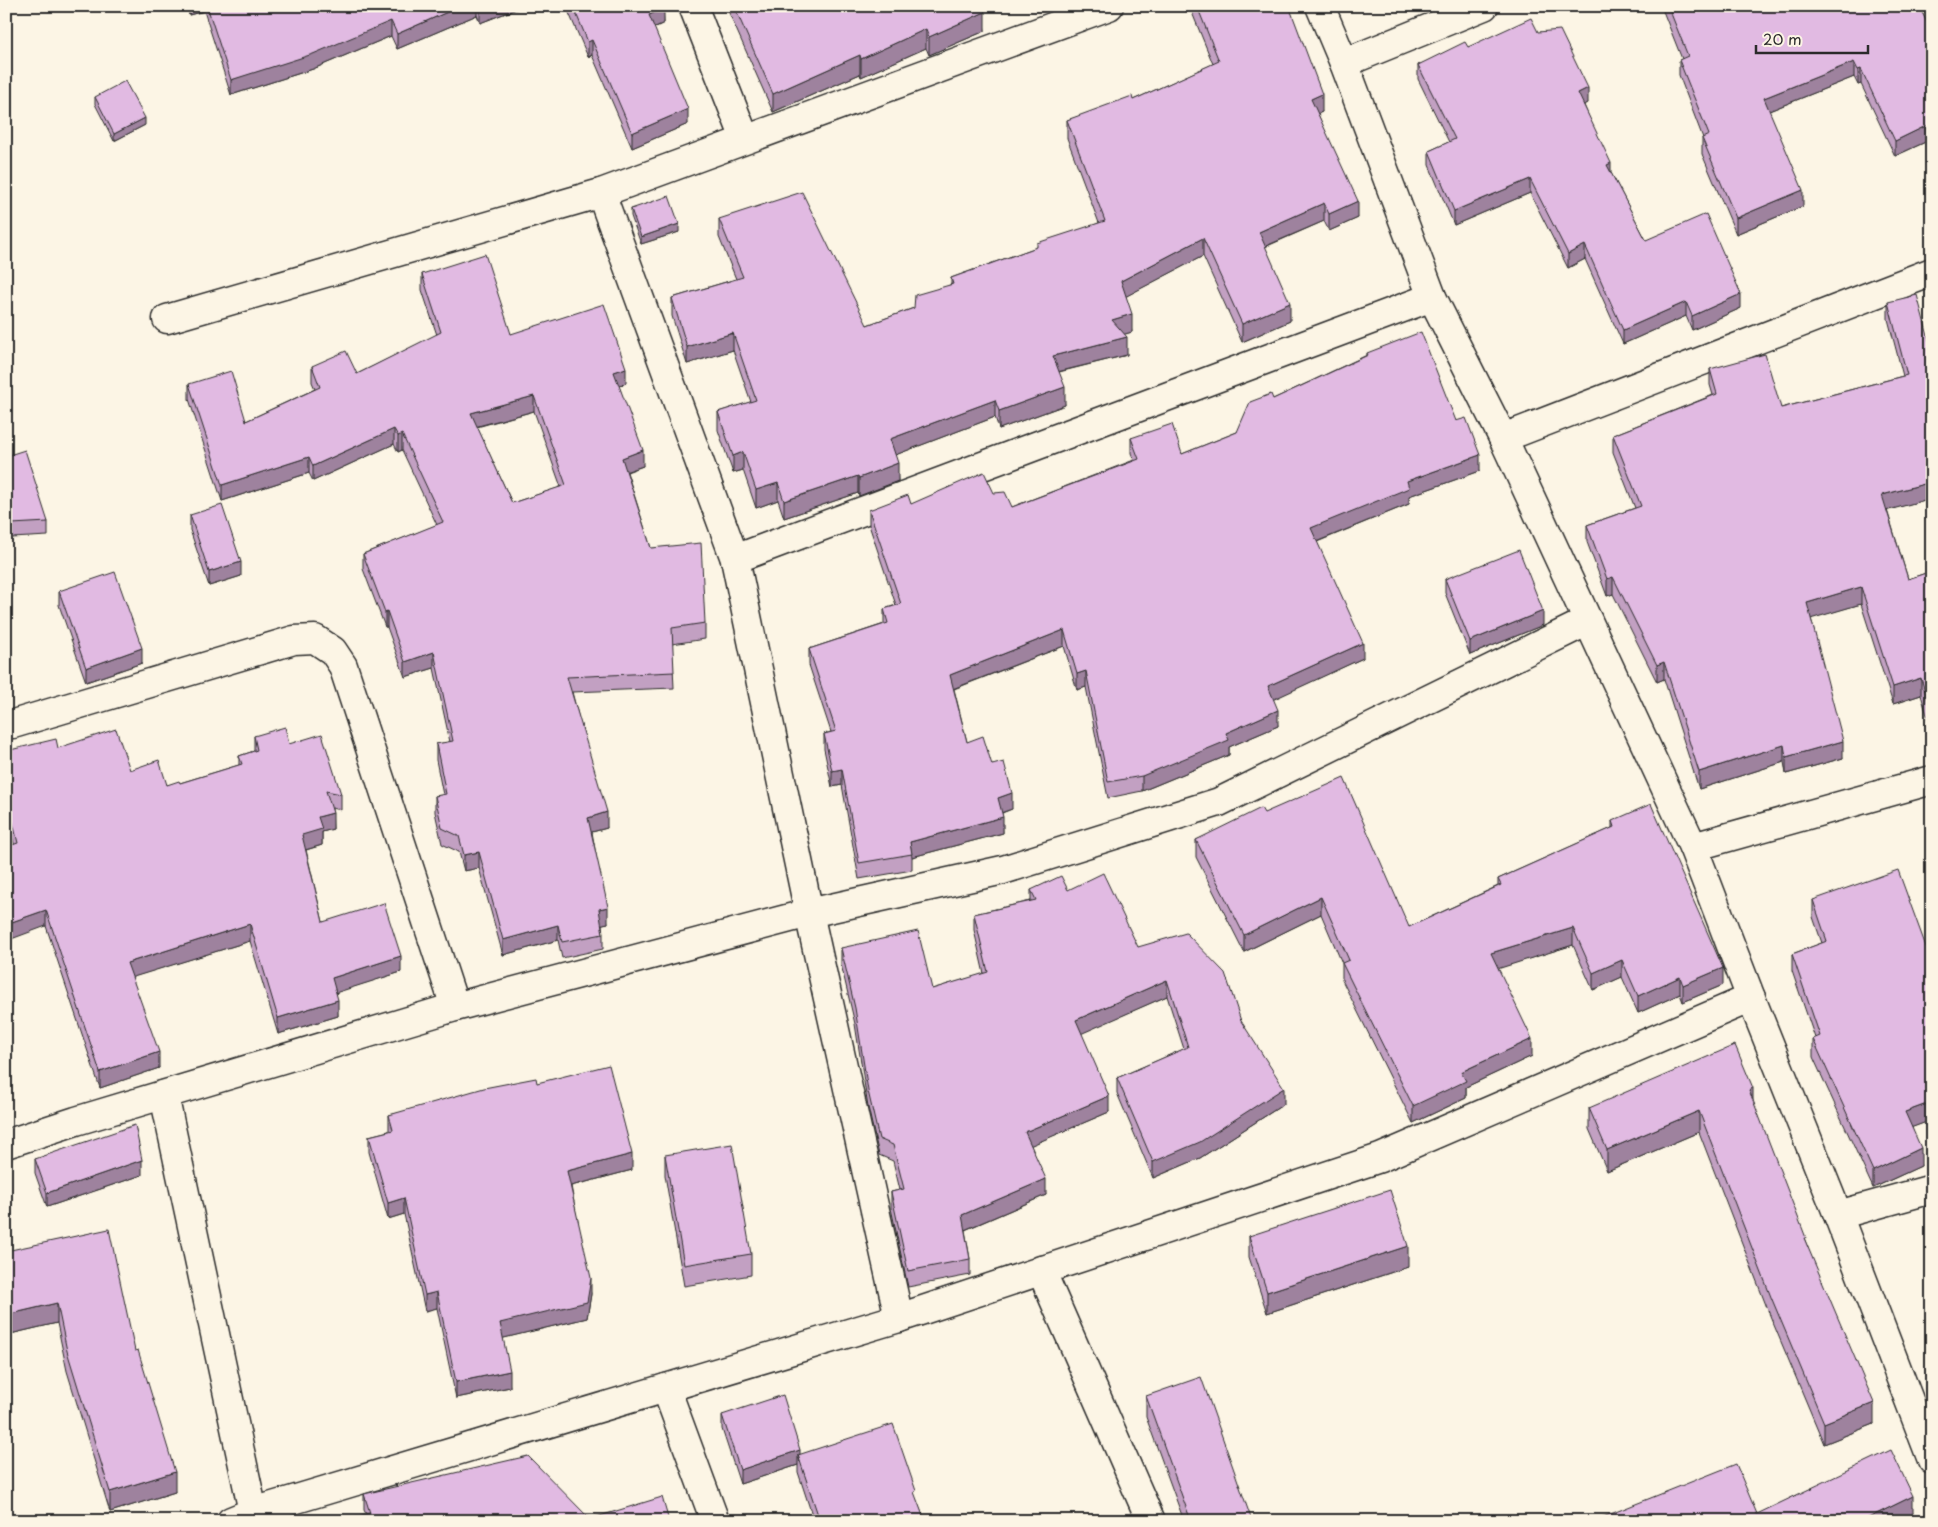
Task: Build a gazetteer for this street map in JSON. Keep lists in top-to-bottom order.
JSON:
{
  "scale_bar": "20 m"
}
